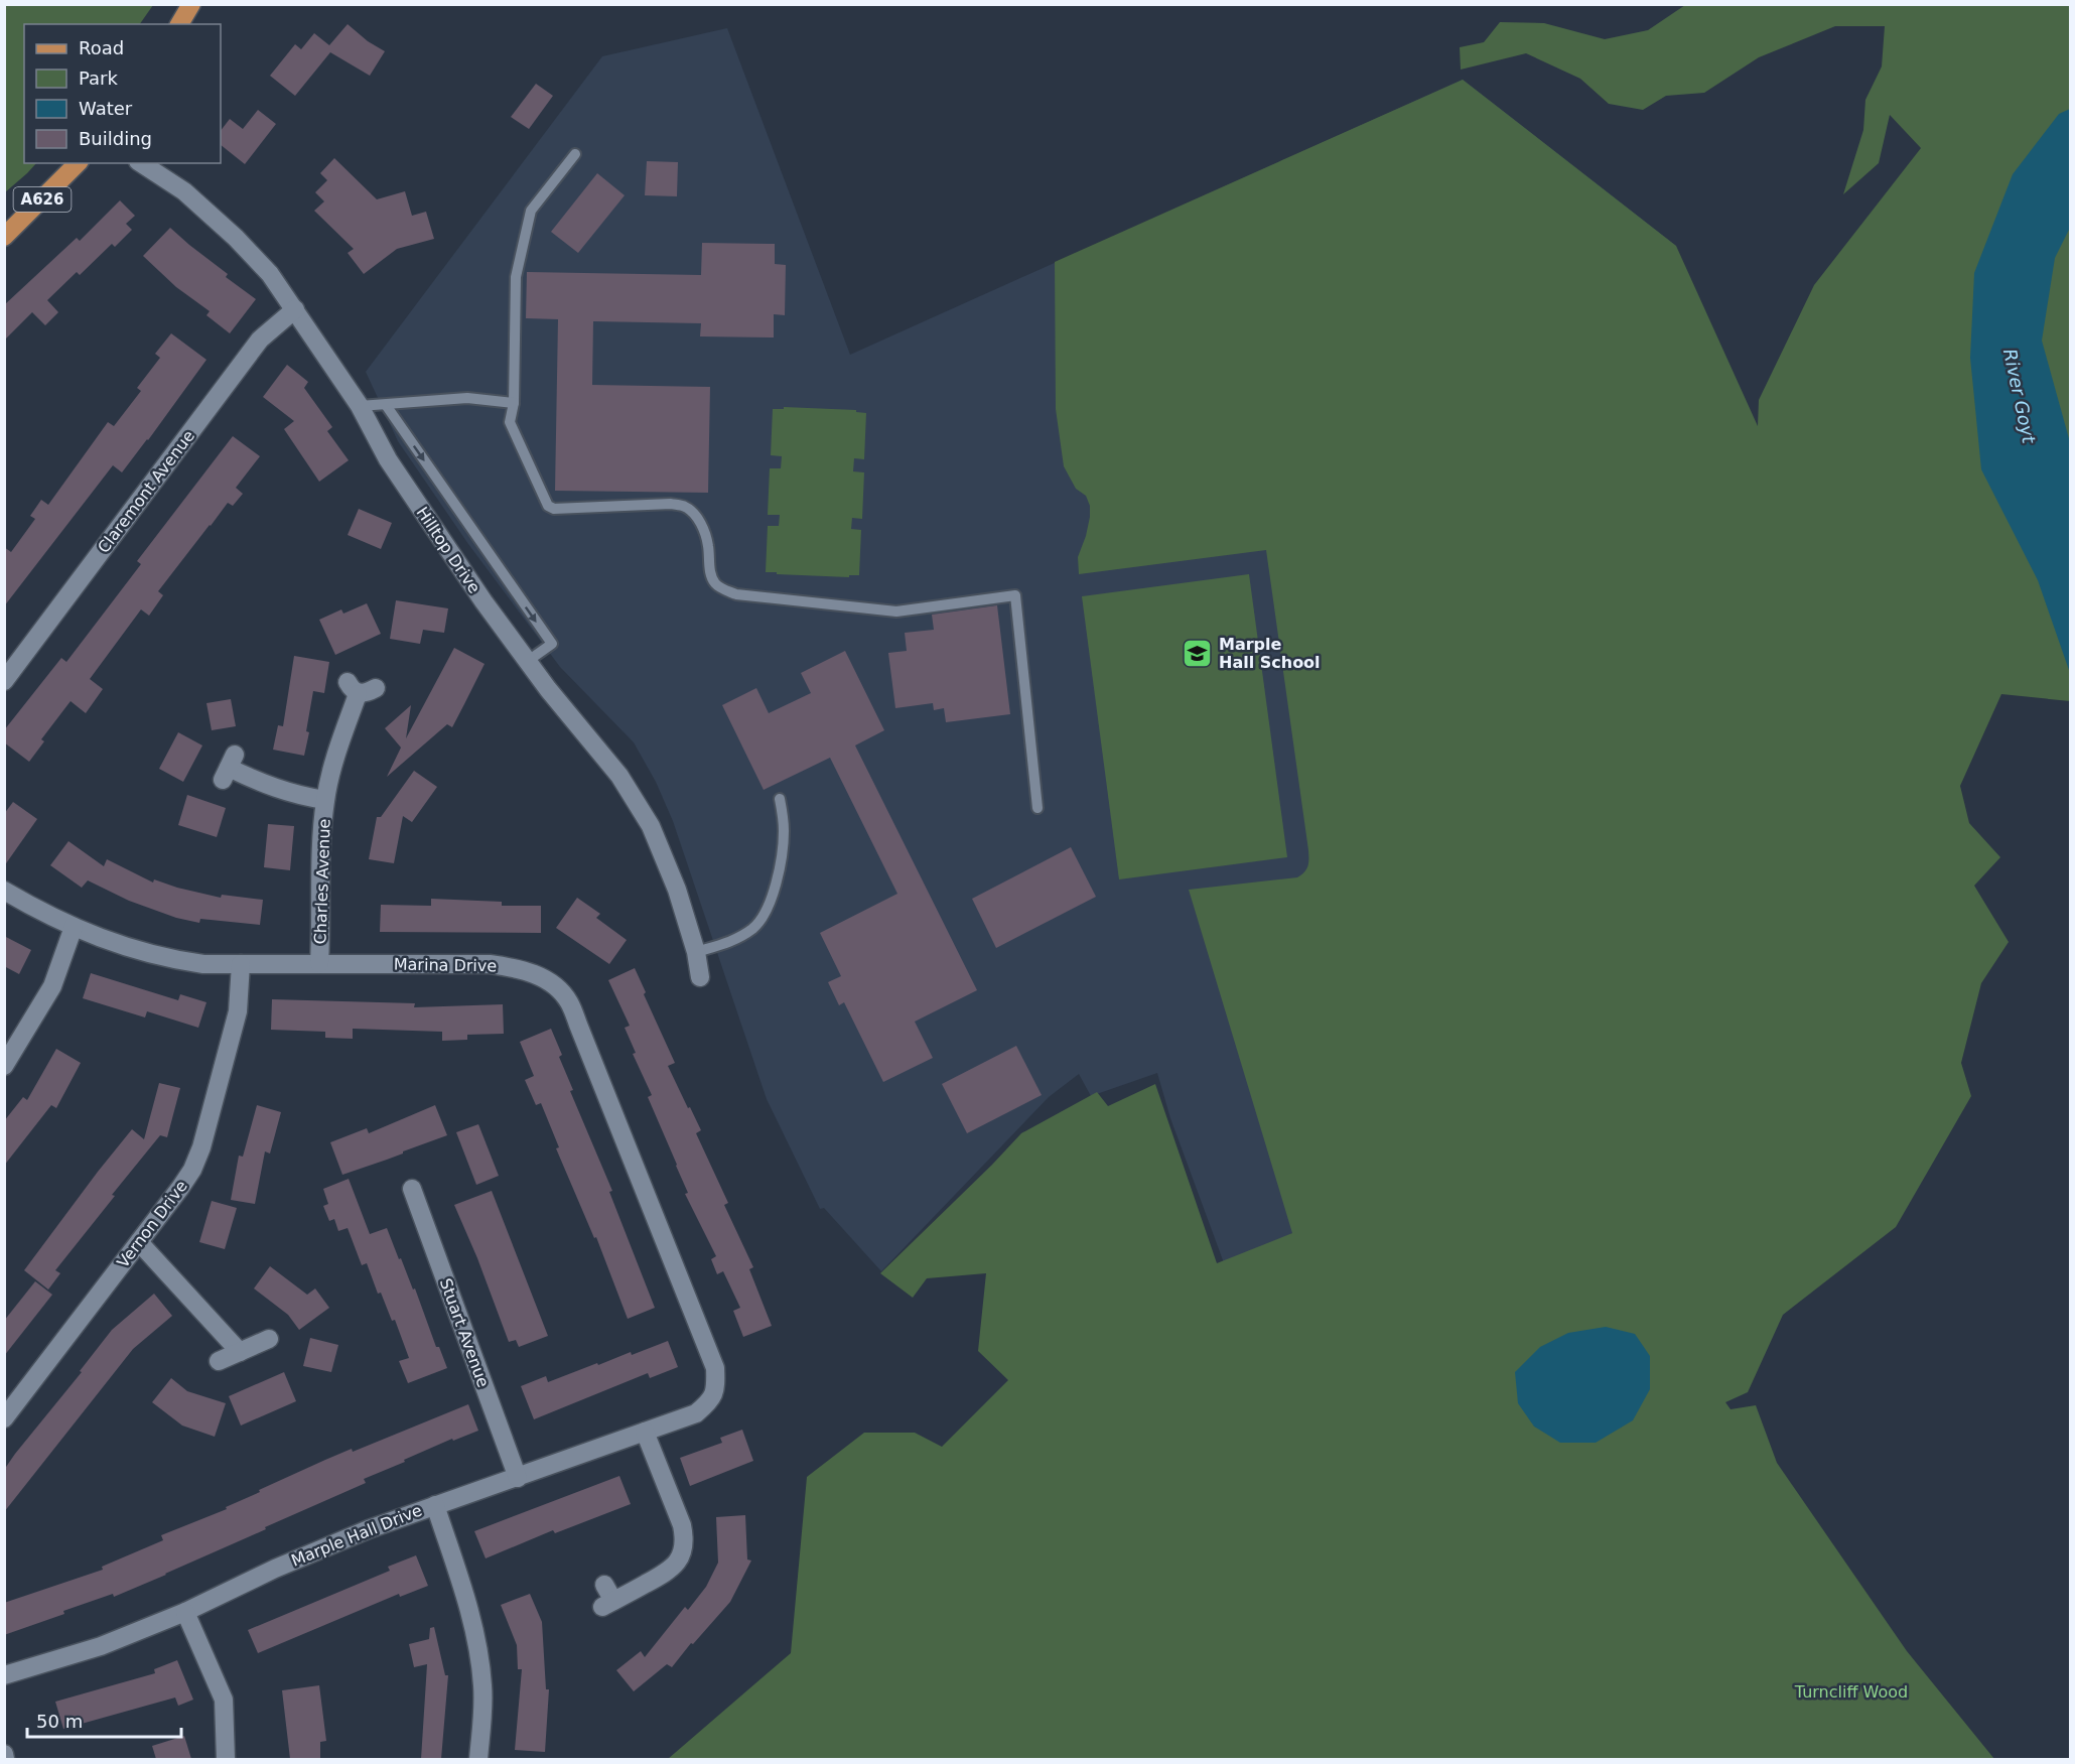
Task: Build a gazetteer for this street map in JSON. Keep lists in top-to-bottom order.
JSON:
{
  "streets": {
    "main road": ["A626"],
    "street": [
      "Claremont Avenue",
      "Hilltop Drive",
      "Charles Avenue",
      "Marina Drive",
      "Vernon Drive",
      "Stuart Avenue",
      "Marple Hall Drive"
    ]
  },
  "crossings": [
    ["Claremont Avenue", "Hilltop Drive"],
    ["Charles Avenue", "Marina Drive"],
    ["Marina Drive", "Vernon Drive"],
    ["Marina Drive", "Marple Hall Drive"],
    ["Stuart Avenue", "Marple Hall Drive"]
  ],
  "water": ["River Goyt"],
  "parks": ["Turncliff Wood"],
  "places": {
    "school or university": ["Marple Hall School"]
  },
  "legend": [
    "Road",
    "Park",
    "Water",
    "Building"
  ],
  "scale_bar": "50 m"
}
